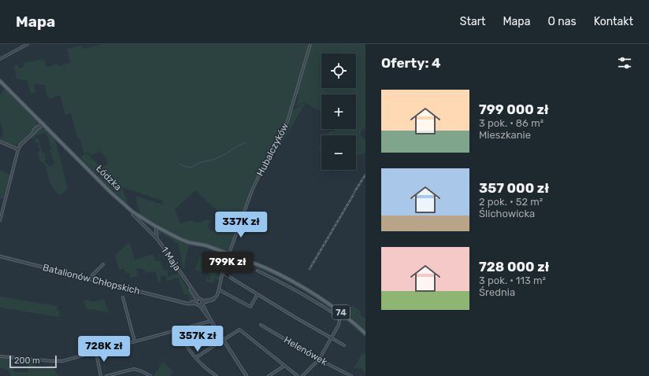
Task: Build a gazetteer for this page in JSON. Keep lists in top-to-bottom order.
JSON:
{
  "streets": {
    "main road": ["Łódzka", "74"],
    "street": [
      "Hubalczyków",
      "1 Maja",
      "Batalionów Chłopskich",
      "Helenówek"
    ]
  },
  "crossings": [
    ["Hubalczyków", "Łódzka"],
    ["Łódzka", "1 Maja"],
    ["1 Maja", "Batalionów Chłopskich"]
  ],
  "scale_bar": "200 m",
  "page": {
    "header": "Mapa",
    "nav": [
      "Start",
      "Mapa",
      "O nas",
      "Kontakt"
    ],
    "heading": "Oferty: 4",
    "map_buttons": ["+", "−"],
    "list": [
      {
        "name": "799 000 zł",
        "note": "3 pok. · 86 m² · Mieszkanie"
      },
      {
        "name": "357 000 zł",
        "note": "2 pok. · 52 m² · Ślichowicka"
      },
      {
        "name": "728 000 zł",
        "note": "3 pok. · 113 m² · Średnia"
      }
    ],
    "price": [
      "337K zł",
      "799K zł",
      "357K zł",
      "728K zł"
    ],
    "scale": "200 m"
  }
}
